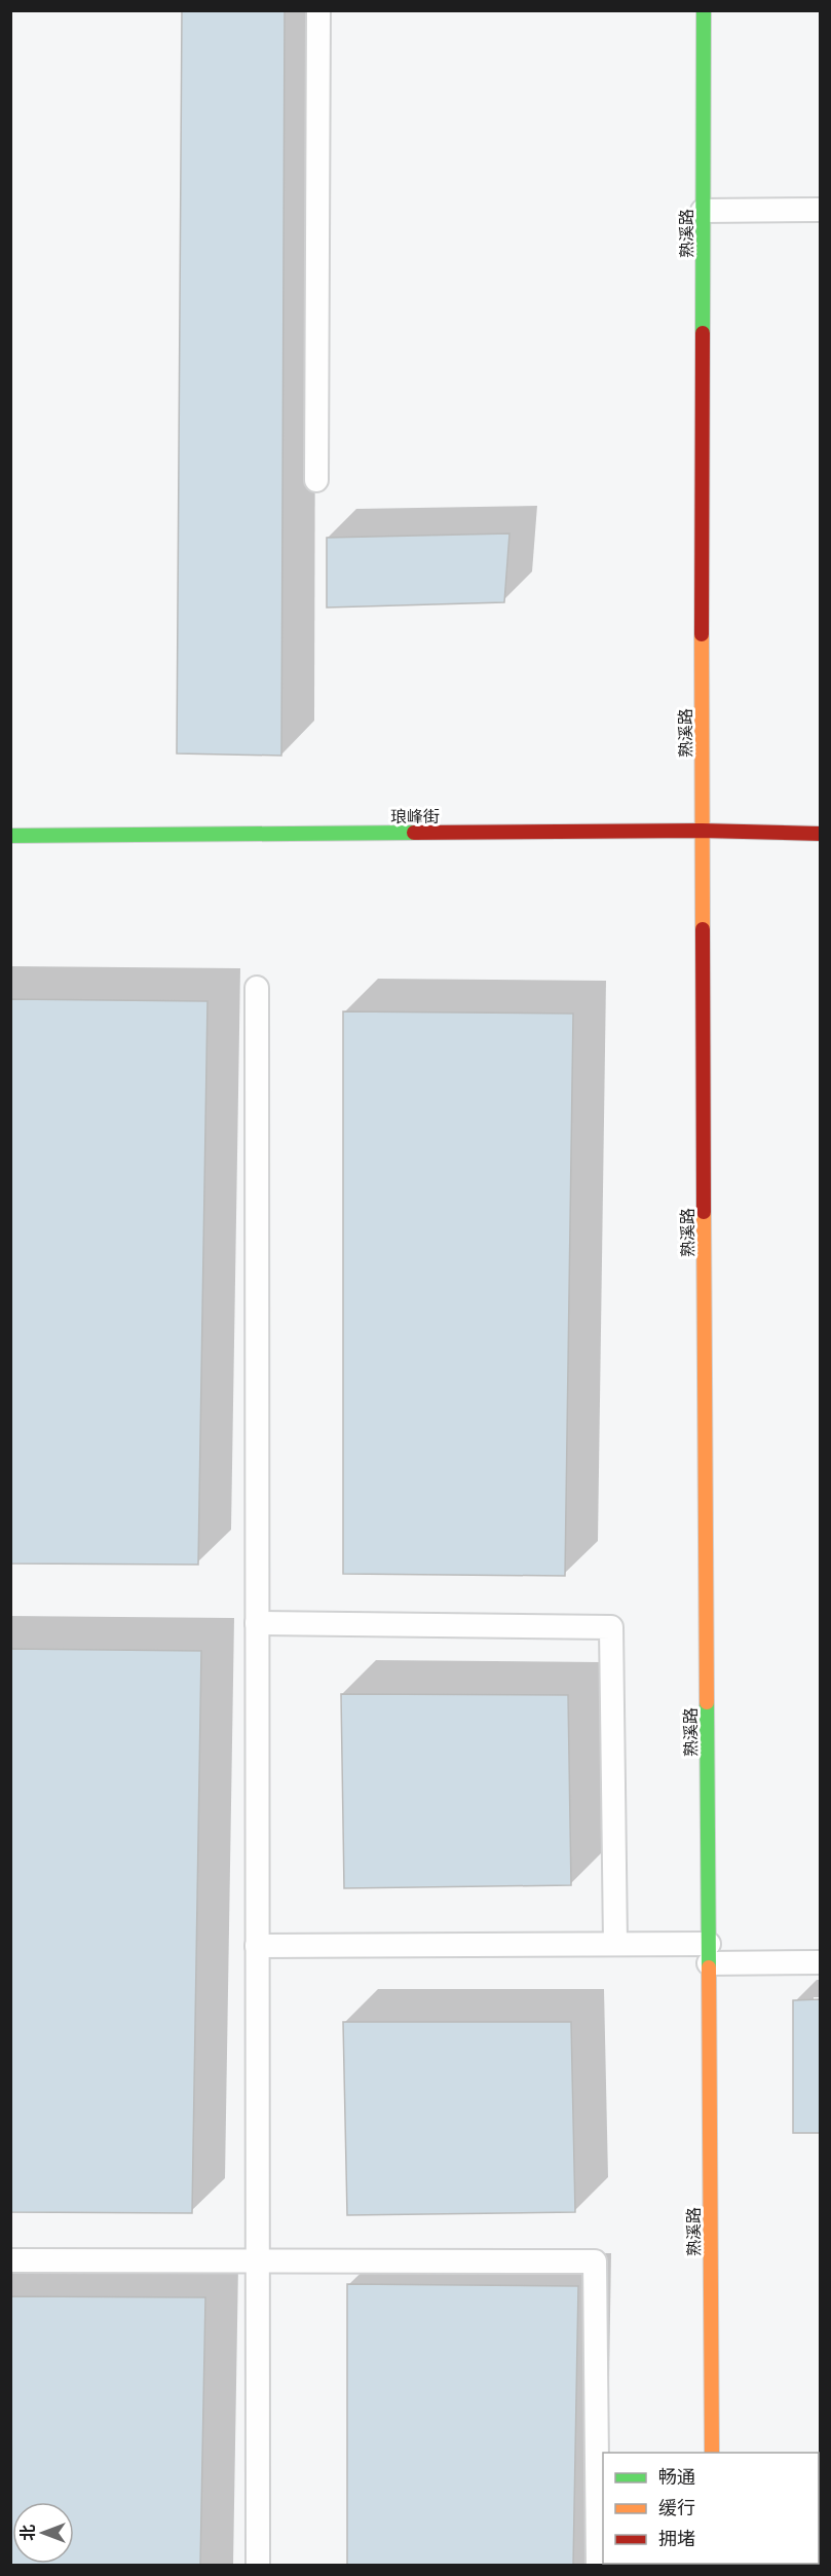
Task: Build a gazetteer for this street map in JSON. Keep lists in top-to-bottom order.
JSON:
{
  "streets": {
    "street": ["熟溪路", "琅峰街"]
  },
  "crossings": [
    ["熟溪路", "琅峰街"]
  ],
  "legend": ["畅通", "缓行", "拥堵"],
  "north": "left"
}
